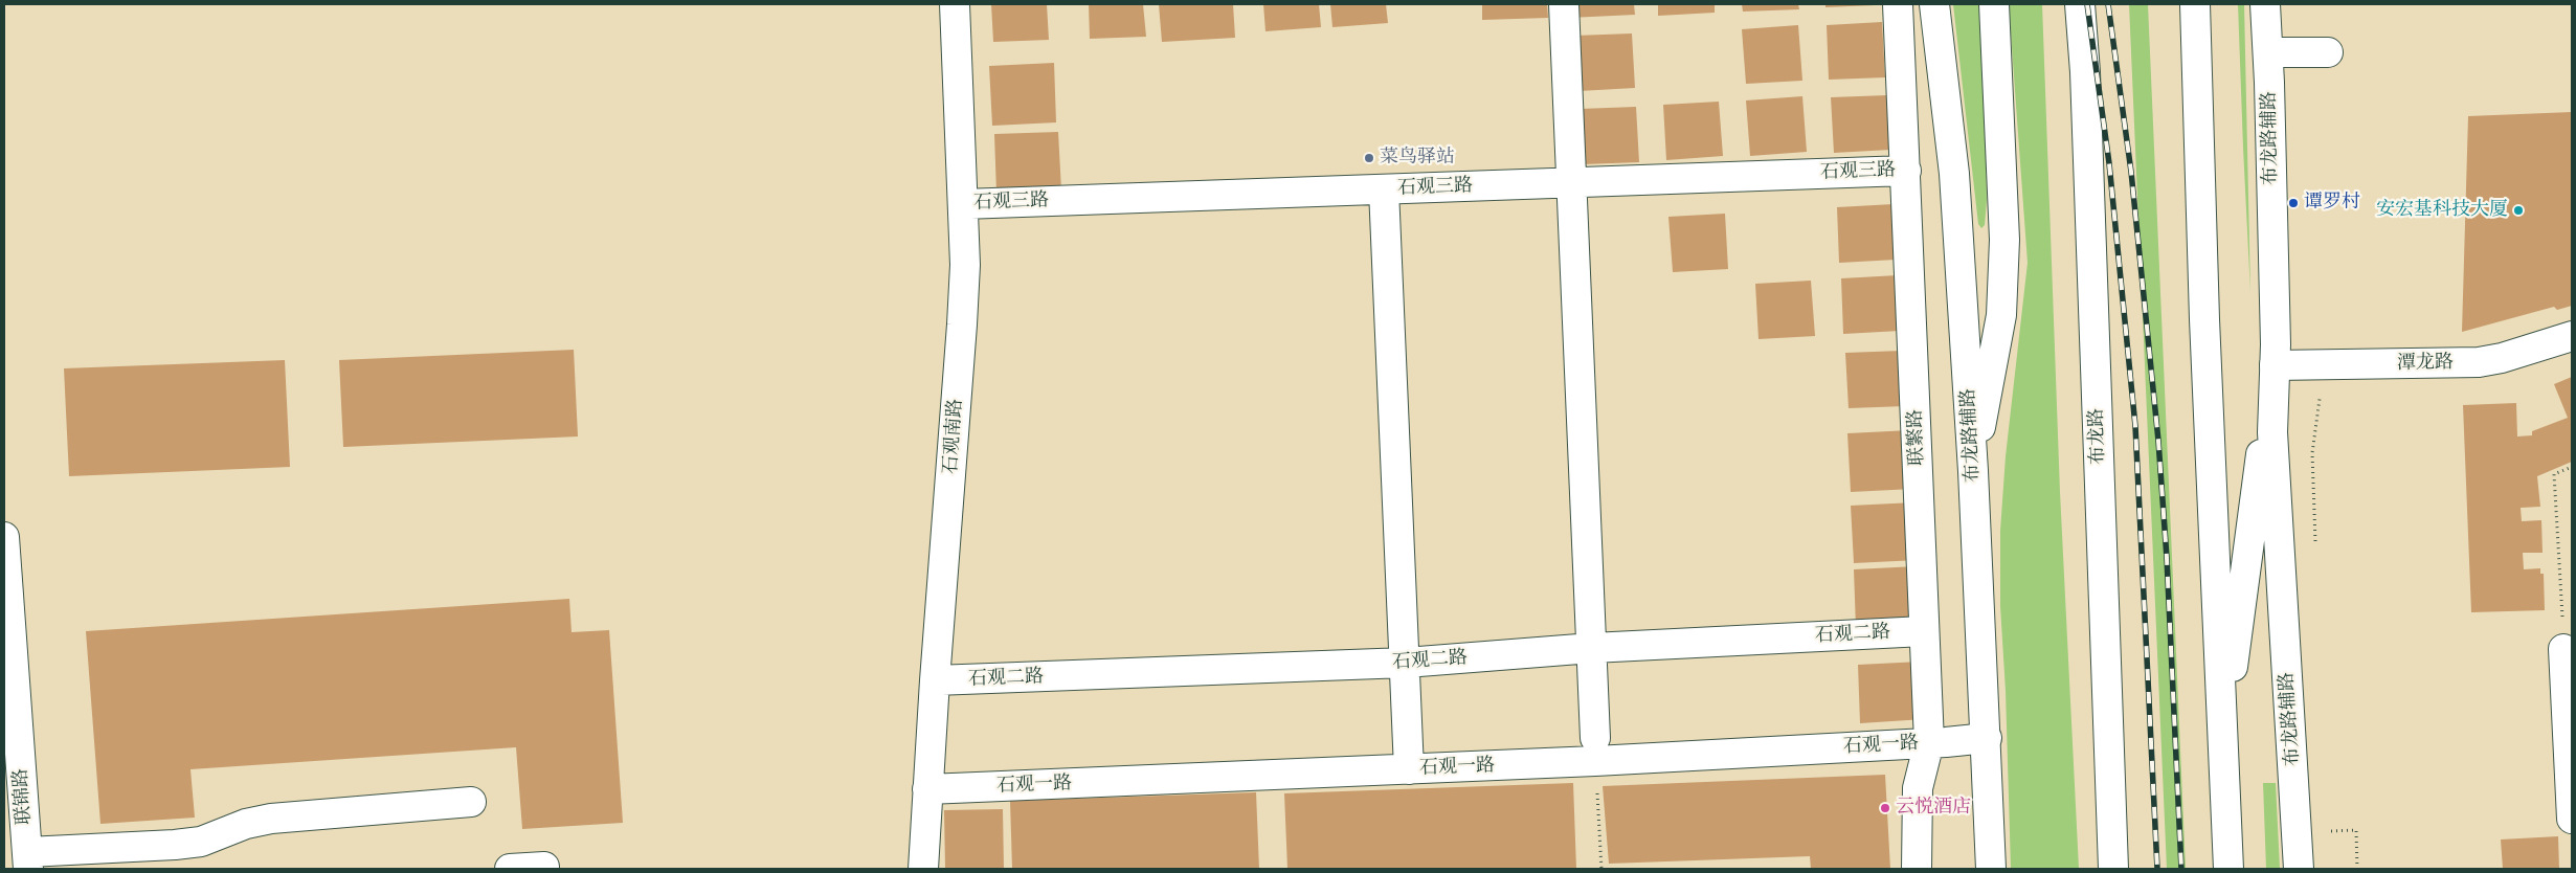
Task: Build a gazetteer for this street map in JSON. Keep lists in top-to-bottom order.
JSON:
{
  "streets": {
    "main road": [
      "布龙路辅路",
      "石观三路",
      "潭龙路",
      "石观南路",
      "布龙路",
      "联繁路",
      "石观二路",
      "石观一路",
      "联锦路"
    ]
  },
  "crossings": [
    ["布龙路辅路", "潭龙路"],
    ["布龙路辅路", "石观一路"],
    ["石观三路", "石观南路"],
    ["石观三路", "联繁路"],
    ["石观南路", "石观二路"],
    ["石观南路", "石观一路"],
    ["联繁路", "石观二路"],
    ["联繁路", "石观一路"]
  ],
  "places": [
    "菜鸟驿站",
    "谭罗村",
    "安宏基科技大厦",
    "云悦酒店"
  ]
}
